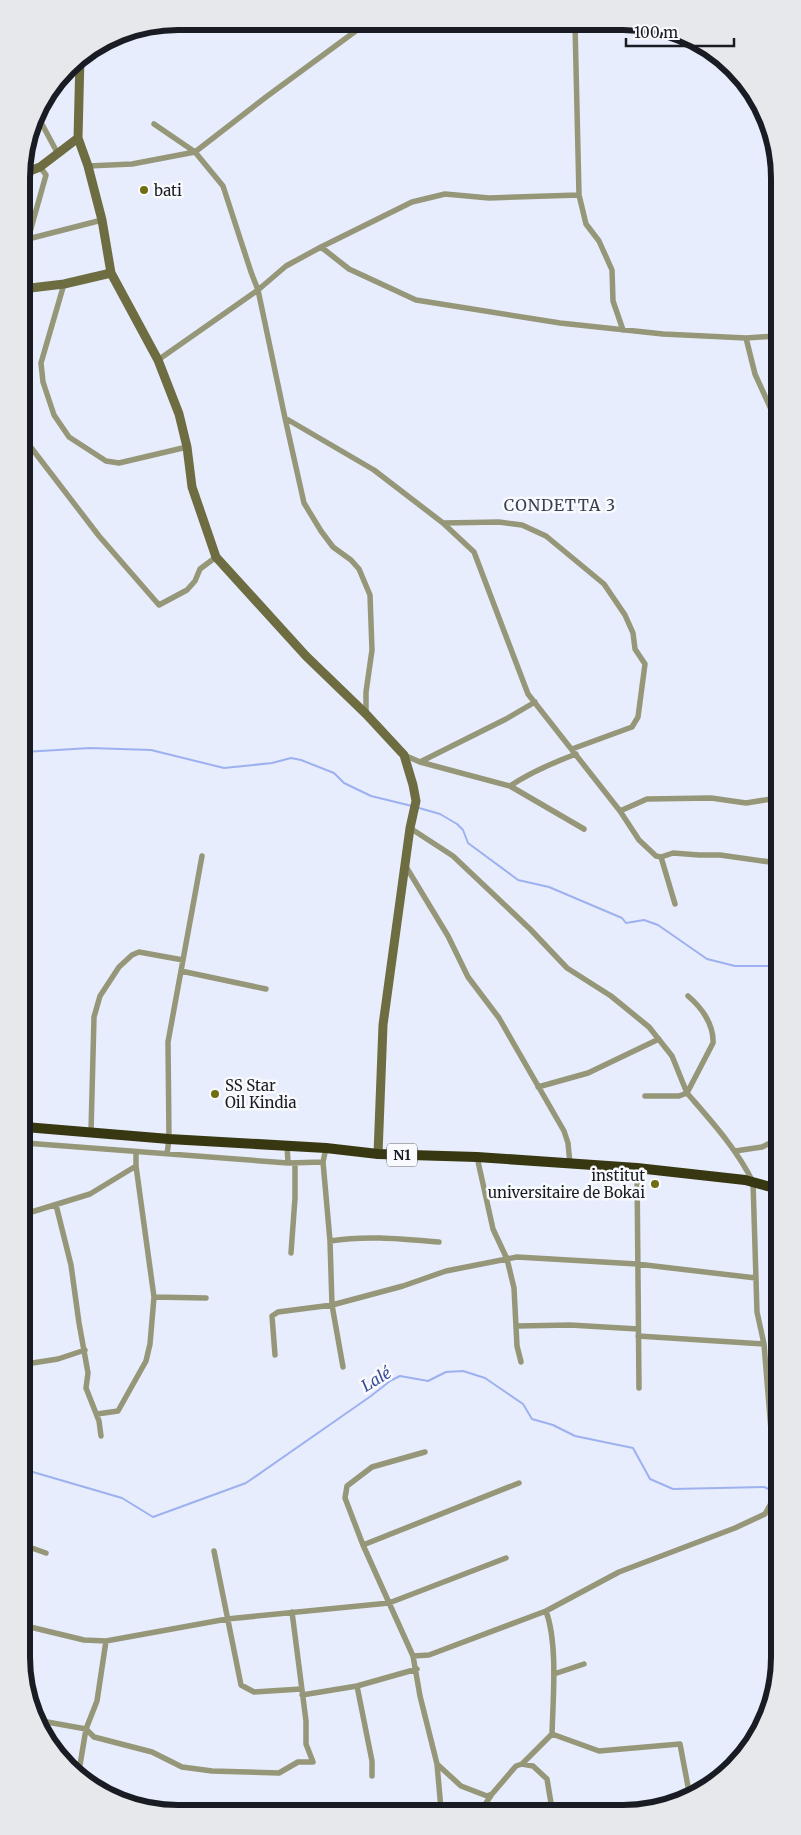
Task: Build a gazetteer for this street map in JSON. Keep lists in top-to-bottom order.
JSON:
{
  "streets": {
    "highway": ["N1"]
  },
  "districts": ["СONDETTA 3"],
  "water": ["Lalé"],
  "places": ["bati", "SS Star Oil Kindia", "institut universitaire de Bokai"],
  "scale_bar": "100 m"
}
